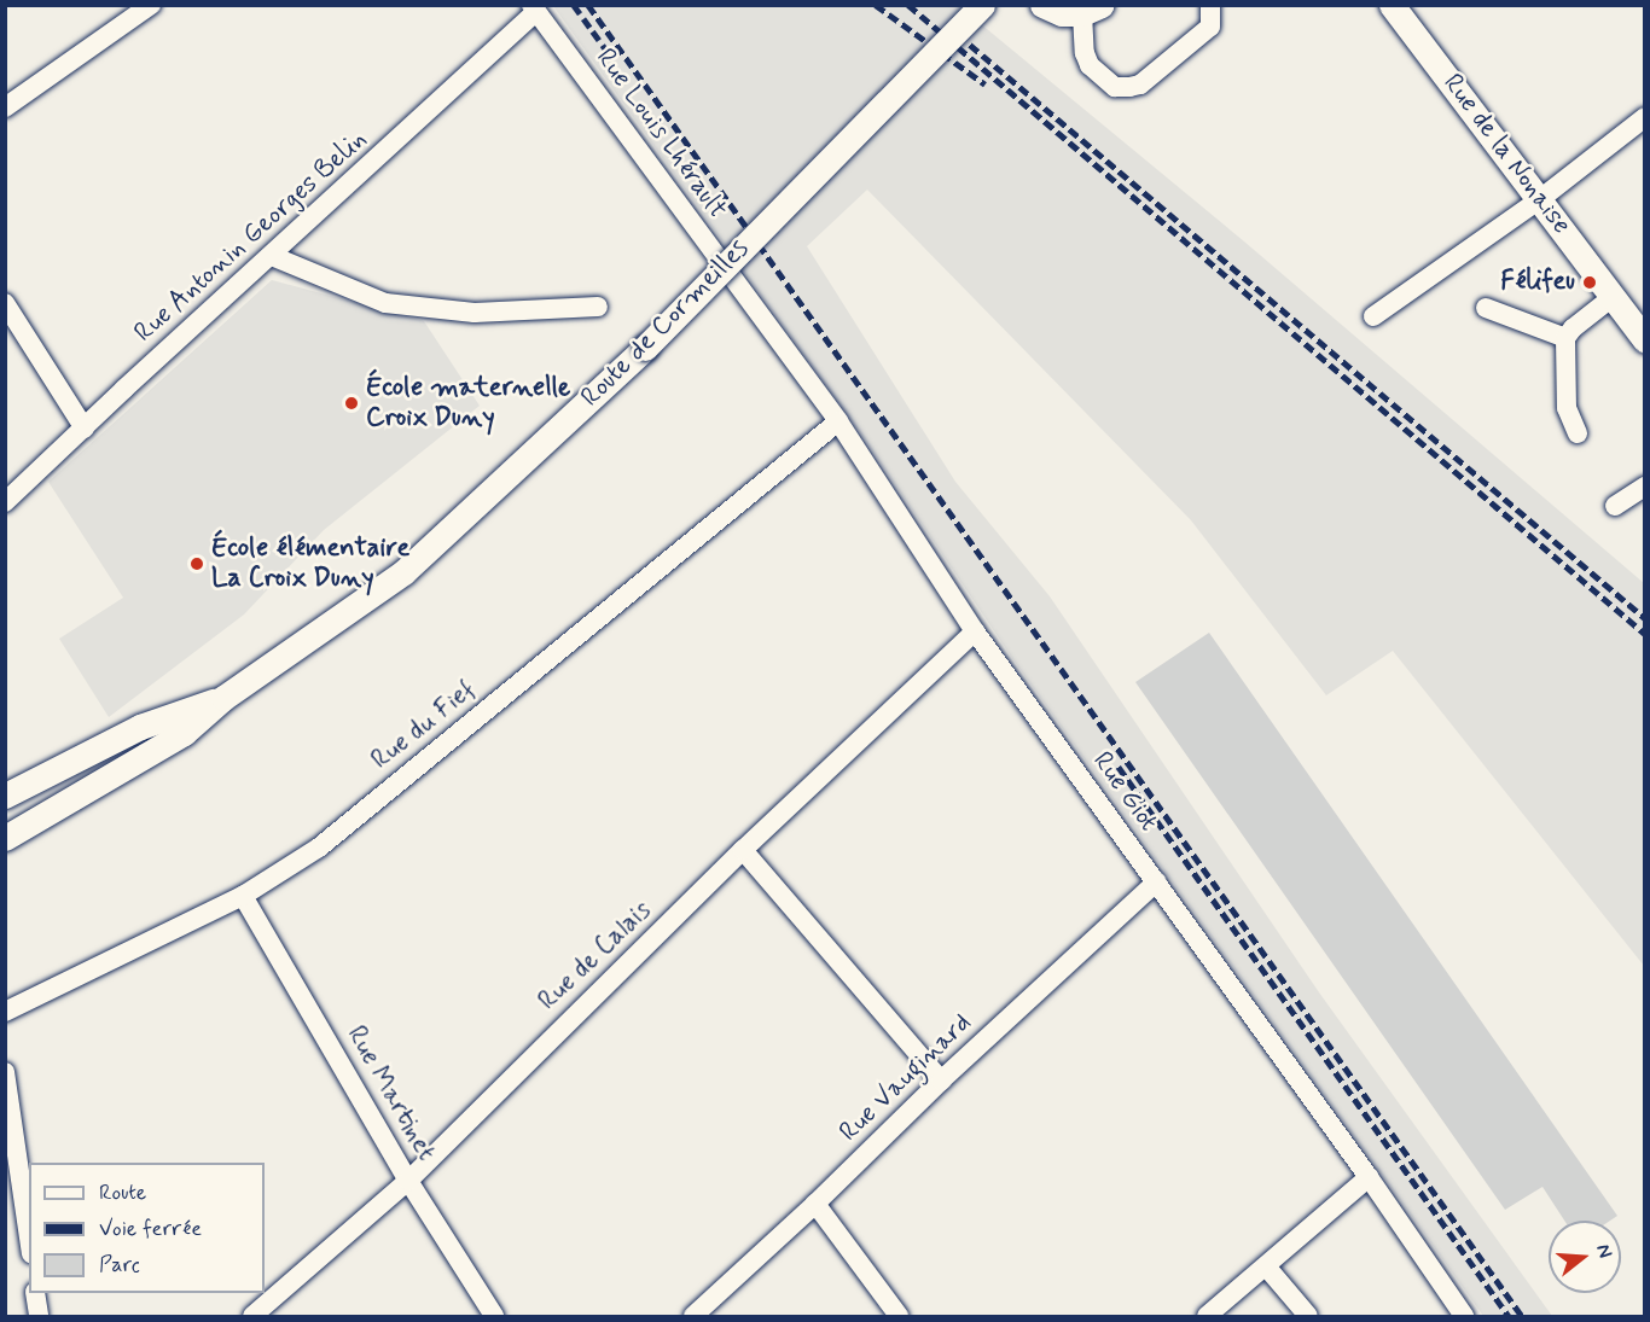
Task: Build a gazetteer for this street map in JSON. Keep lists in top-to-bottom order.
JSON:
{
  "streets": {
    "main road": ["Rue de la Nonaise", "Route de Cormeilles"],
    "street": [
      "Rue Louis Lhérault",
      "Rue Antonin Georges Belin",
      "Rue du Fief",
      "Rue Giot",
      "Rue de Calais",
      "Rue Vauginard",
      "Rue Martinet"
    ]
  },
  "crossings": [
    ["Rue Louis Lhérault", "Rue Antonin Georges Belin"],
    ["Rue Louis Lhérault", "Rue Giot"],
    ["Rue du Fief", "Rue Giot"],
    ["Rue du Fief", "Rue Martinet"],
    ["Rue Giot", "Rue de Calais"],
    ["Rue Giot", "Rue Vauginard"],
    ["Rue de Calais", "Rue Martinet"]
  ],
  "places": ["Félifeu", "École maternelle Croix Duny", "École élémentaire La Croix Duny"],
  "legend": ["Route", "Voie ferrée", "Parc"],
  "north": "right"
}
